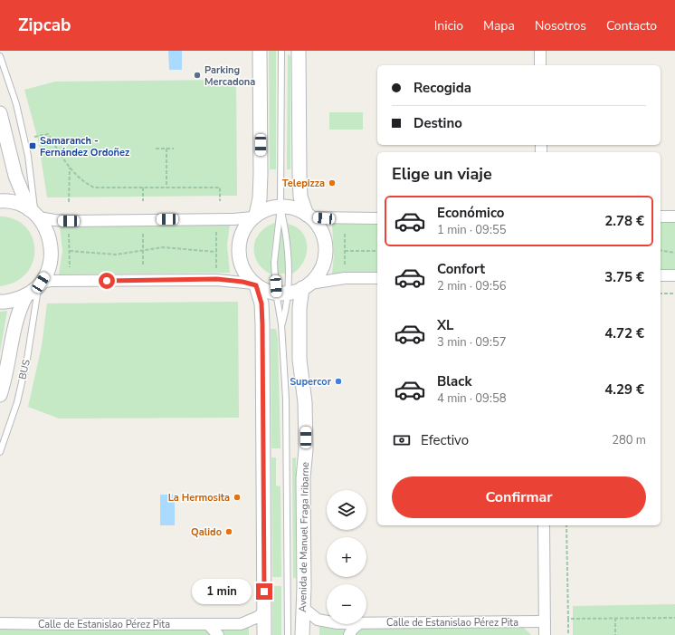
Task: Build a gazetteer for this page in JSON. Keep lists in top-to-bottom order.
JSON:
{
  "streets": {
    "street": ["Avenida de Manuel Fraga Iribarne", "Calle de Estanislao Pérez Pita"],
    "lane": ["BUS"]
  },
  "crossings": [
    ["Avenida de Manuel Fraga Iribarne", "Calle de Estanislao Pérez Pita"]
  ],
  "places": {
    "other": [
      "Parking Mercadona",
      "Telepizza",
      "Supercor",
      "La Hermosita",
      "Qalido"
    ],
    "transit": ["Samaranch - Fernández Ordoñez"]
  },
  "page": {
    "header": "Zipcab",
    "nav": [
      "Inicio",
      "Mapa",
      "Nosotros",
      "Contacto"
    ],
    "banner": ["Recogida", "Destino"],
    "heading": "Elige un viaje",
    "list": [
      {
        "name": "Económico",
        "note": "1 min · 09:55",
        "value": "2.78 €"
      },
      {
        "name": "Confort",
        "note": "2 min · 09:56",
        "value": "3.75 €"
      },
      {
        "name": "XL",
        "note": "3 min · 09:57",
        "value": "4.72 €"
      },
      {
        "name": "Black",
        "note": "4 min · 09:58",
        "value": "4.29 €"
      }
    ],
    "pay": ["Efectivo", "280 m"],
    "buttons": "Confirmar",
    "map_buttons": ["+", "−"],
    "bubble": "1 min"
  }
}
